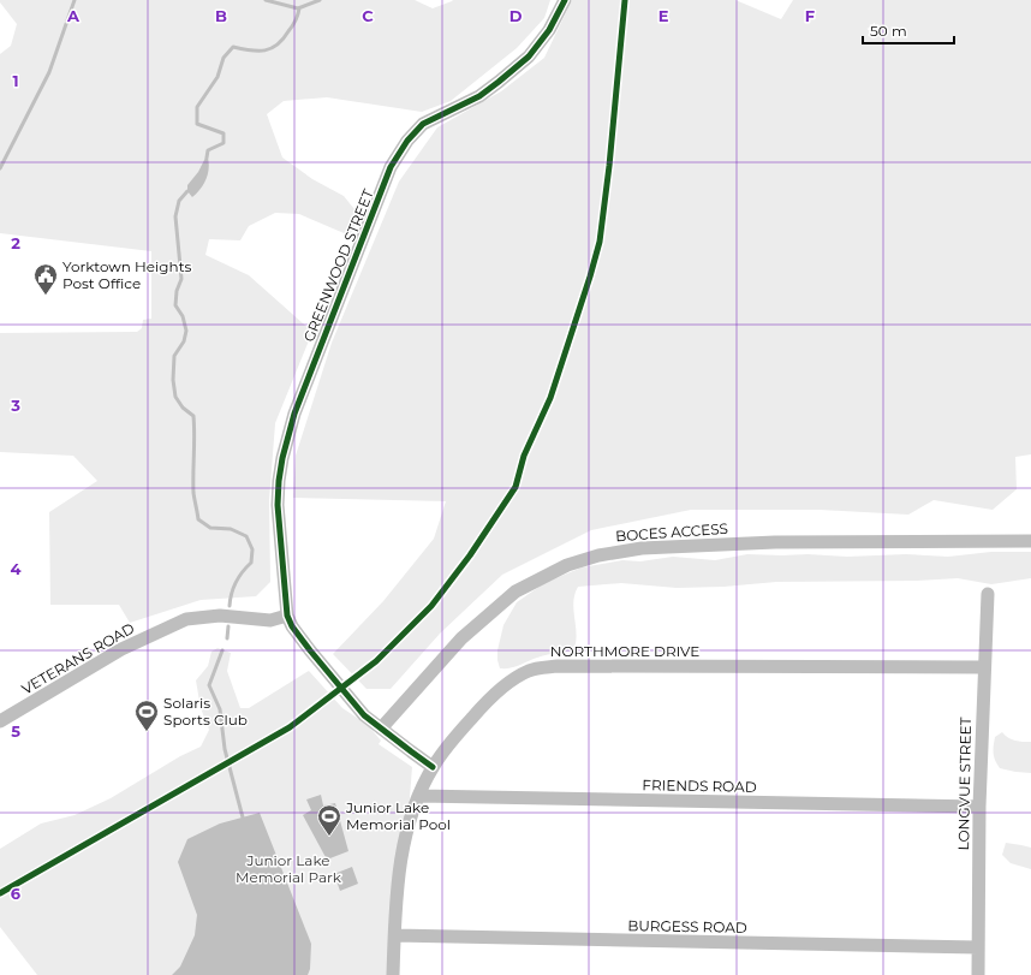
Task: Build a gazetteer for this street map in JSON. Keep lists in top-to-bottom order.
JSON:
{
  "streets": {
    "street": [
      "GREENWOOD STREET",
      "BOCES ACCESS",
      "NORTHMORE DRIVE",
      "VETERANS ROAD",
      "LONGVUE STREET",
      "FRIENDS ROAD",
      "BURGESS ROAD"
    ]
  },
  "crossings": [
    ["GREENWOOD STREET", "VETERANS ROAD"],
    ["NORTHMORE DRIVE", "LONGVUE STREET"],
    ["NORTHMORE DRIVE", "FRIENDS ROAD"],
    ["NORTHMORE DRIVE", "BURGESS ROAD"],
    ["LONGVUE STREET", "FRIENDS ROAD"],
    ["LONGVUE STREET", "BURGESS ROAD"]
  ],
  "parks": ["Junior Lake Memorial Park"],
  "places": {
    "public building": ["Yorktown Heights Post Office"],
    "sports": ["Solaris Sports Club", "Junior Lake Memorial Pool"]
  },
  "scale_bar": "50 m",
  "grid": {
    "columns": [
      "A",
      "B",
      "C",
      "D",
      "E",
      "F"
    ],
    "rows": [
      "1",
      "2",
      "3",
      "4",
      "5",
      "6"
    ]
  }
}
